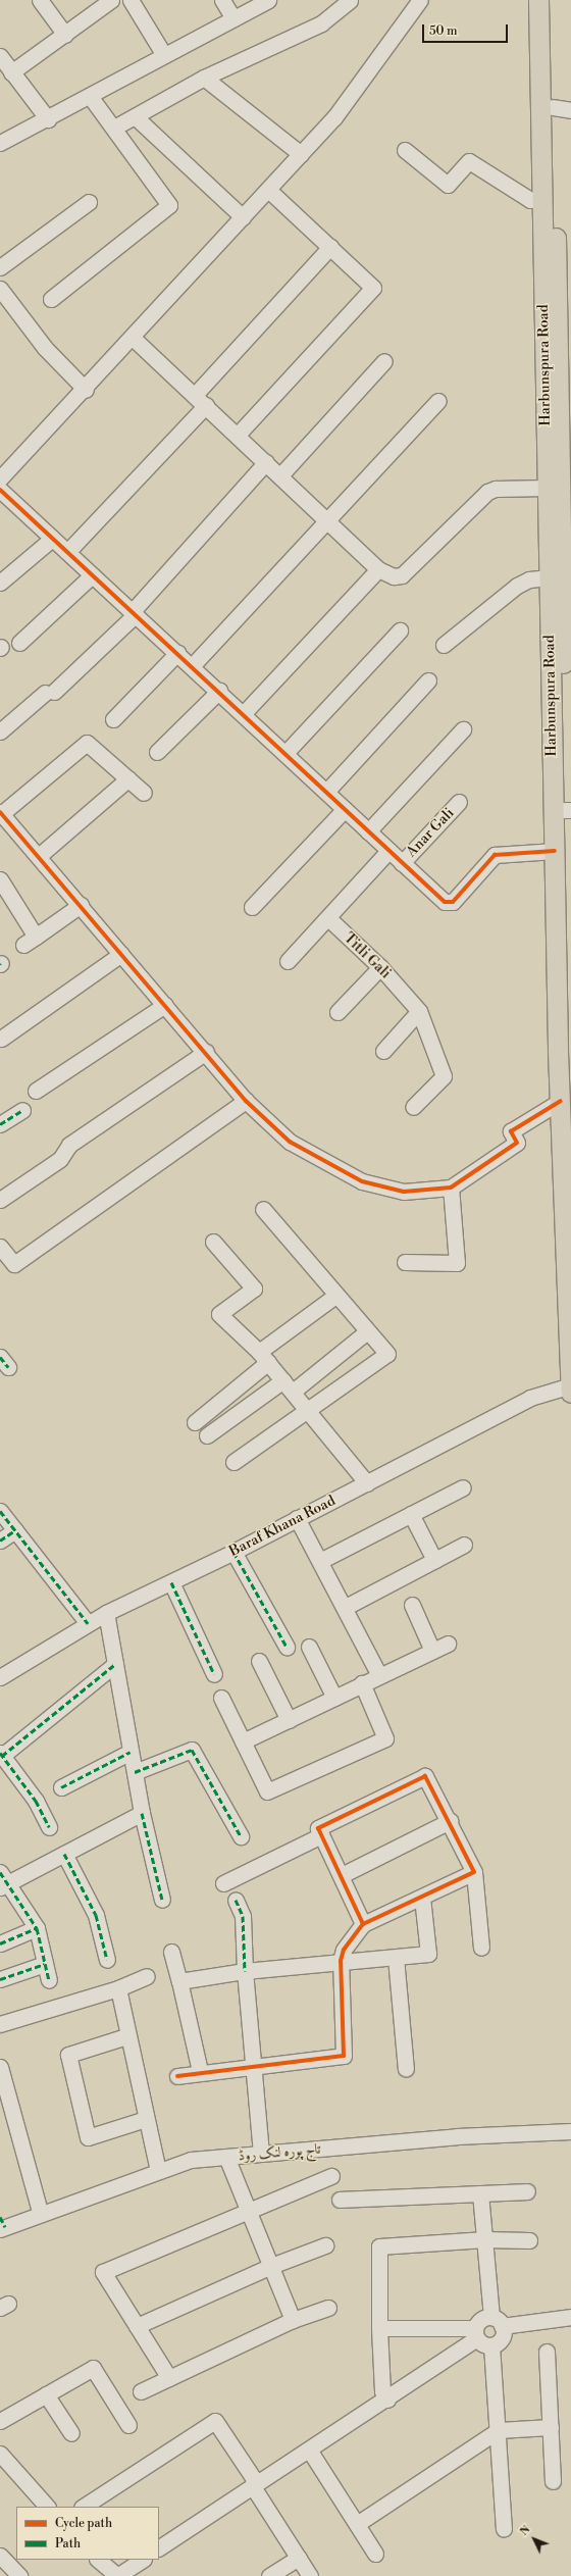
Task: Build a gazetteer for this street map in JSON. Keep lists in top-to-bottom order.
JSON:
{
  "streets": {
    "main road": ["Harbunspura Road"],
    "street": [
      "Anar Gali",
      "Titli Gali",
      "Baraf Khana Road",
      "تاج پورہ لنک روڈ"
    ]
  },
  "crossings": [
    ["Harbunspura Road", "Baraf Khana Road"]
  ],
  "legend": ["Cycle path", "Path"],
  "scale_bar": "50 m",
  "north": "top left"
}
